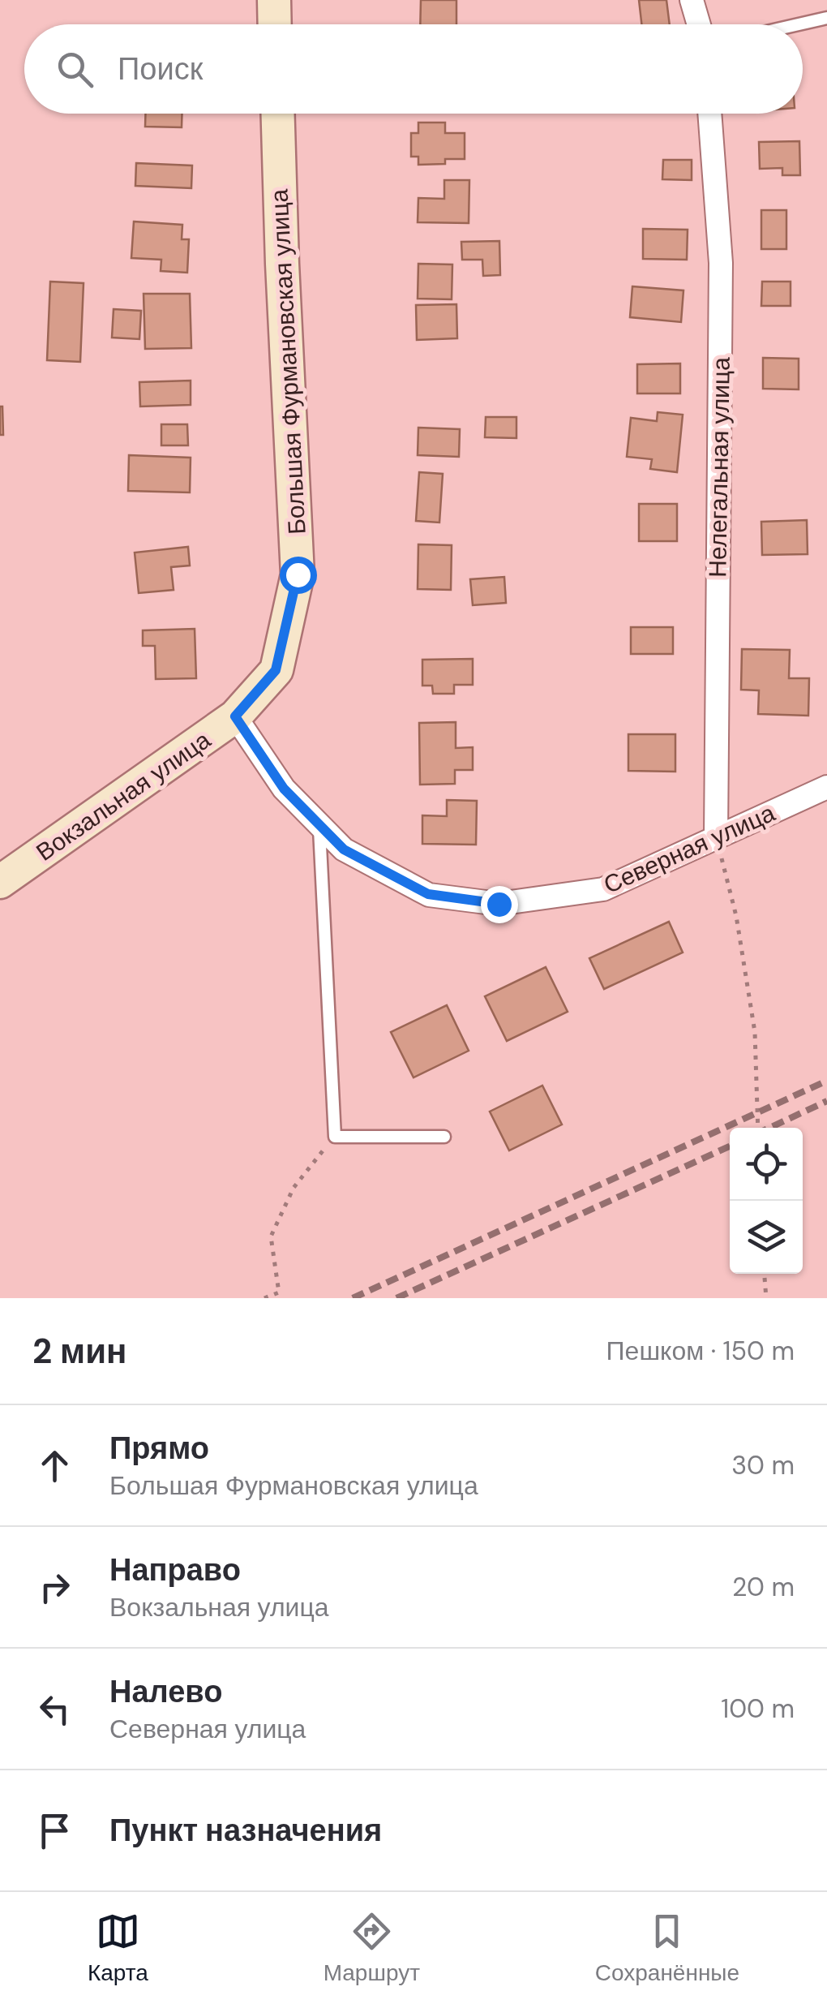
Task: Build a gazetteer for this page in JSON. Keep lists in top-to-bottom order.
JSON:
{
  "streets": {
    "main road": ["Большая Фурмановская улица", "Вокзальная улица"],
    "street": ["Нелегальная улица", "Северная улица"]
  },
  "crossings": [
    ["Большая Фурмановская улица", "Вокзальная улица"],
    ["Нелегальная улица", "Северная улица"],
    ["Вокзальная улица", "Северная улица"]
  ],
  "page": {
    "search": "Поиск",
    "heading": ["2 мин", "Пешком · 150 m"],
    "list": [
      ["Прямо", "Большая Фурмановская улица", "30 m"],
      ["Направо", "Вокзальная улица", "20 m"],
      ["Налево", "Северная улица", "100 m"],
      "Пункт назначения"
    ],
    "nav": ["Карта", "Маршрут", "Сохранённые"]
  }
}
